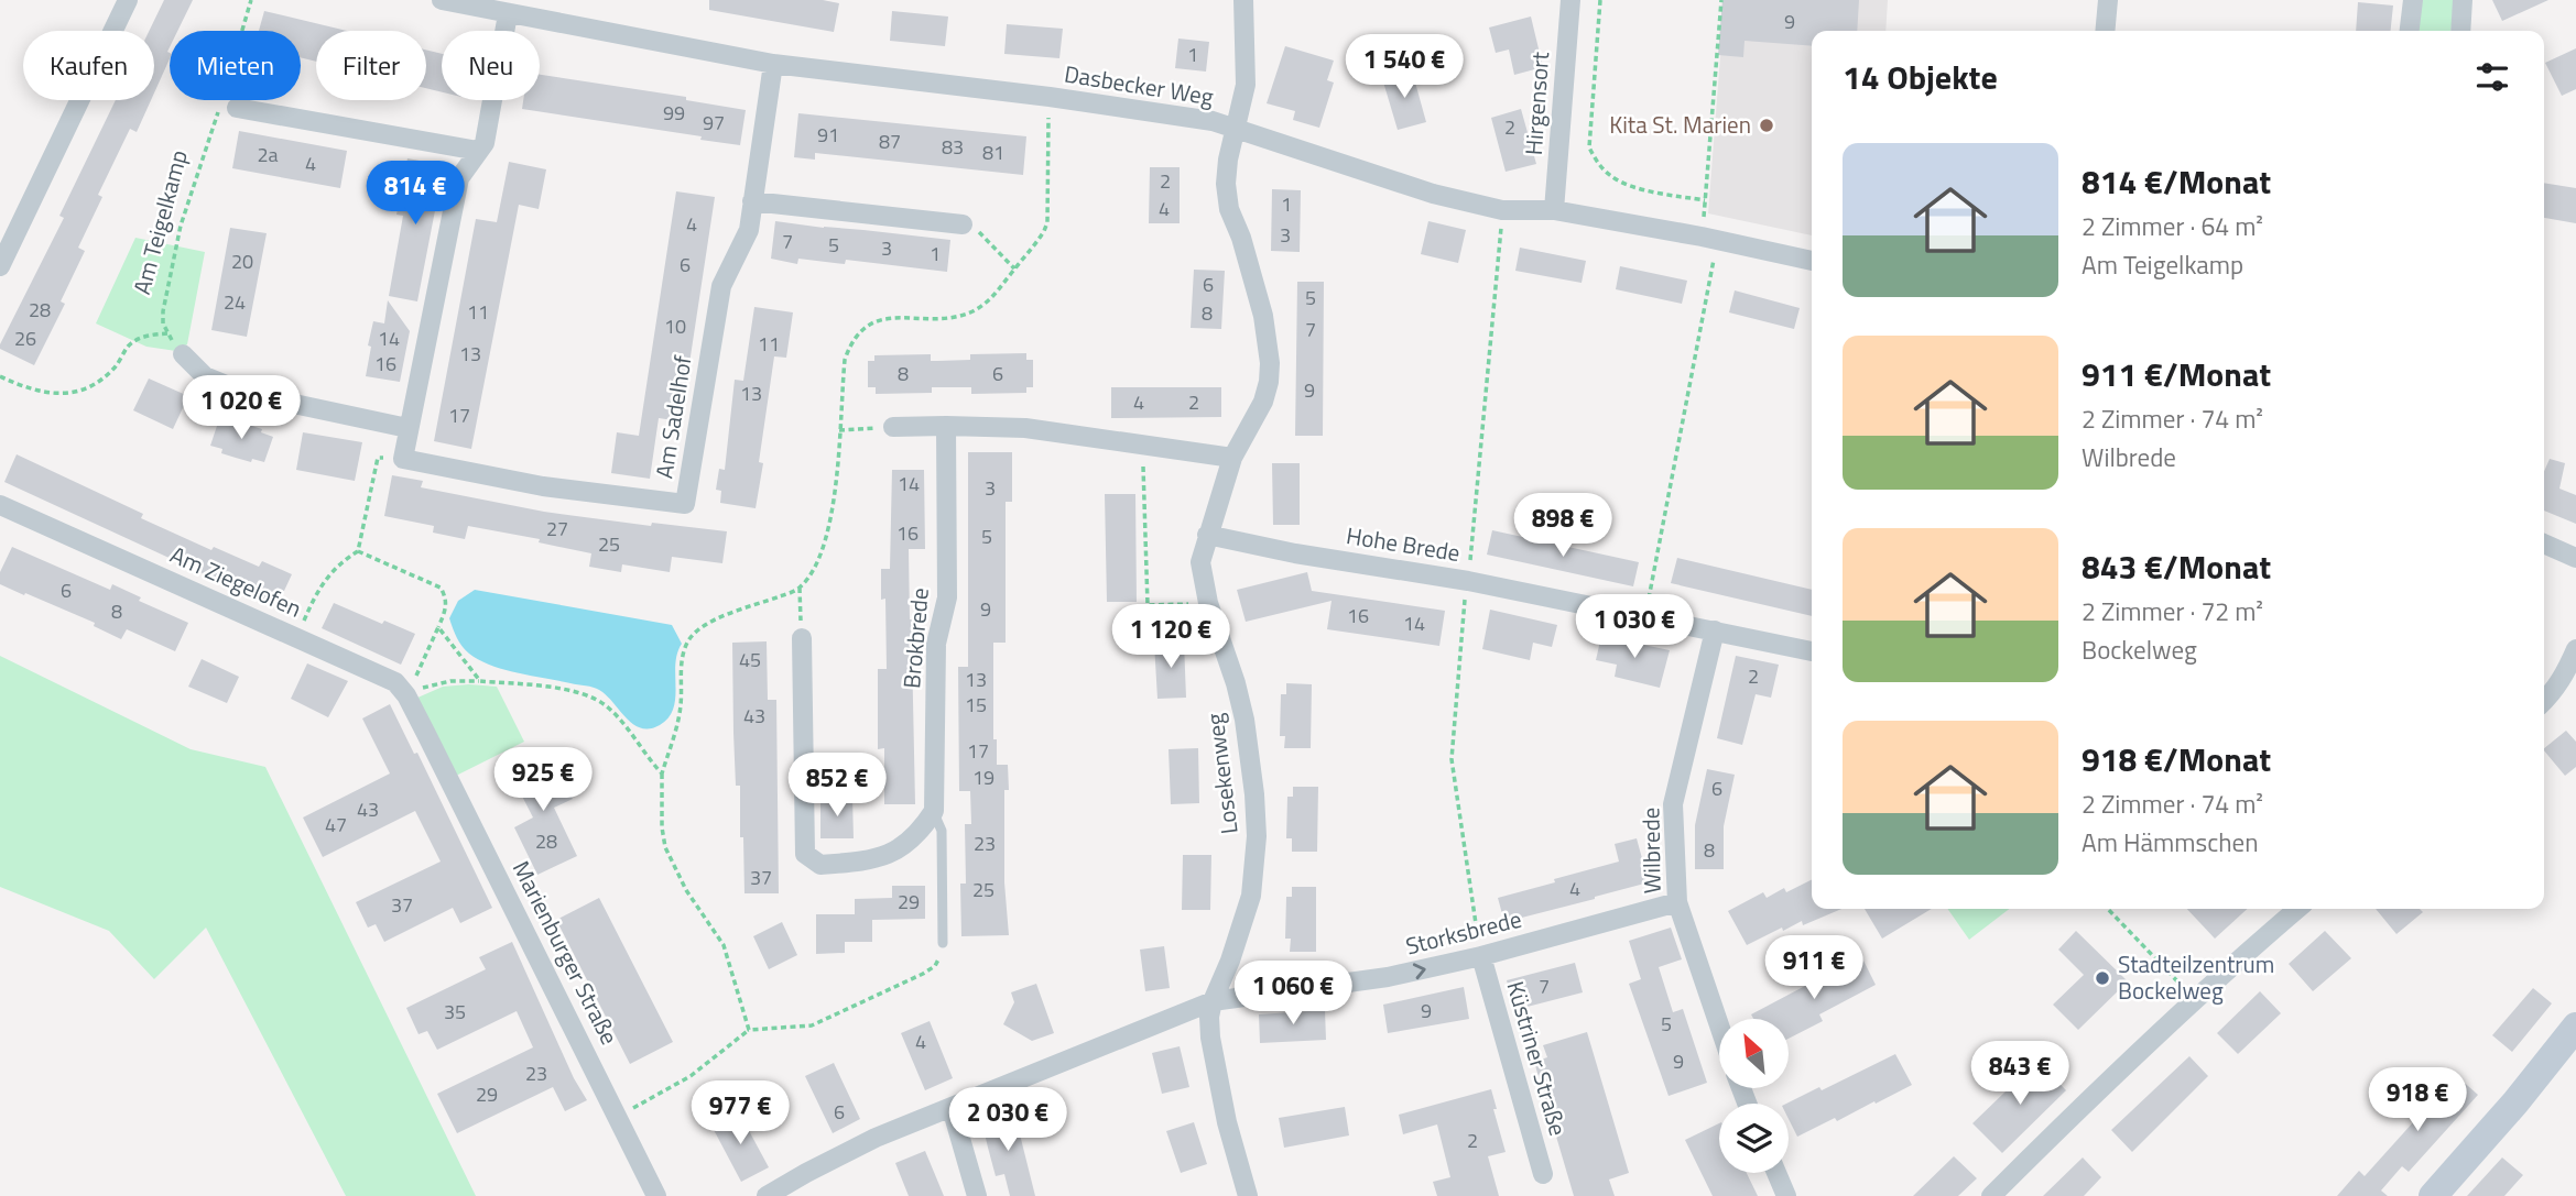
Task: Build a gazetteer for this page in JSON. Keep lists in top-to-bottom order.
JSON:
{
  "streets": {
    "street": [
      "Dasbecker Weg",
      "Hirgensort",
      "Am Sadelhof",
      "Hohe Brede",
      "Am Ziegelofen",
      "Brokbrede",
      "Losekenweg",
      "Wilbrede",
      "Storksbrede",
      "Marienburger Straße",
      "Küstriner Straße"
    ],
    "path": ["Am Teigelkamp"]
  },
  "crossings": [
    ["Dasbecker Weg", "Hirgensort"],
    ["Dasbecker Weg", "Am Sadelhof"],
    ["Dasbecker Weg", "Losekenweg"],
    ["Hohe Brede", "Losekenweg"],
    ["Hohe Brede", "Wilbrede"],
    ["Am Ziegelofen", "Marienburger Straße"],
    ["Losekenweg", "Storksbrede"],
    ["Wilbrede", "Storksbrede"],
    ["Storksbrede", "Küstriner Straße"]
  ],
  "places": ["Kita St. Marien", "Stadteilzentrum Bockelweg"],
  "house_numbers": [
    "9",
    "1",
    "99",
    "97",
    "2",
    "91",
    "87",
    "83",
    "81",
    "2a",
    "4",
    "2",
    "1",
    "4",
    "4",
    "3",
    "7",
    "5",
    "3",
    "1",
    "20",
    "6",
    "6",
    "5",
    "24",
    "28",
    "11",
    "8",
    "10",
    "7",
    "26",
    "14",
    "11",
    "13",
    "16",
    "8",
    "6",
    "9",
    "13",
    "4",
    "2",
    "17",
    "14",
    "3",
    "27",
    "16",
    "5",
    "25",
    "6",
    "9",
    "8",
    "16",
    "14",
    "45",
    "2",
    "13",
    "15",
    "43",
    "17",
    "19",
    "6",
    "43",
    "47",
    "28",
    "23",
    "8",
    "37",
    "4",
    "25",
    "29",
    "37",
    "7",
    "9",
    "35",
    "5",
    "4",
    "9",
    "23",
    "29",
    "6",
    "2"
  ],
  "north": "top left",
  "page": {
    "chip": [
      "Kaufen",
      "Mieten",
      "Filter",
      "Neu"
    ],
    "heading": "14 Objekte",
    "price": [
      "1 540 €",
      "814 €",
      "1 020 €",
      "898 €",
      "1 030 €",
      "1 120 €",
      "925 €",
      "852 €",
      "911 €",
      "1 060 €",
      "843 €",
      "918 €",
      "977 €",
      "2 030 €"
    ],
    "list": [
      {
        "name": "814 €/Monat",
        "note": "2 Zimmer · 64 m² · Am Teigelkamp"
      },
      {
        "name": "911 €/Monat",
        "note": "2 Zimmer · 74 m² · Wilbrede"
      },
      {
        "name": "843 €/Monat",
        "note": "2 Zimmer · 72 m² · Bockelweg"
      },
      {
        "name": "918 €/Monat",
        "note": "2 Zimmer · 74 m² · Am Hämmschen"
      }
    ]
  }
}
